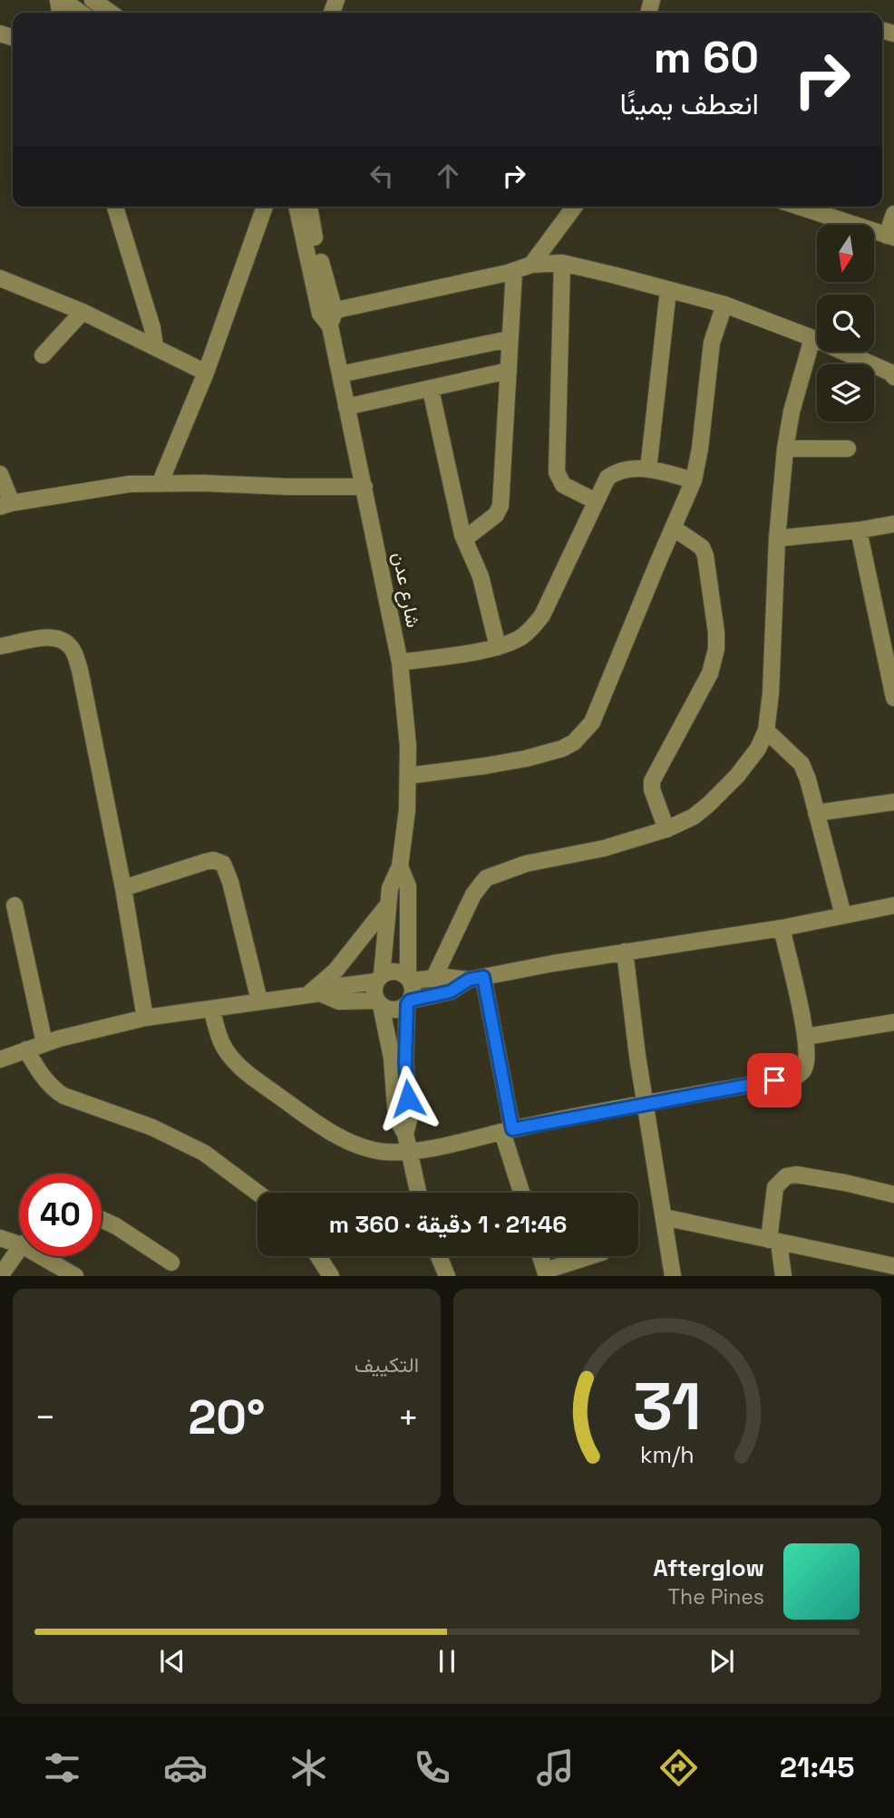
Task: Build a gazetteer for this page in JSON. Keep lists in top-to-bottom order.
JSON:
{
  "streets": {
    "street": ["شارع عدن"]
  },
  "north": "bottom",
  "page": {
    "turn": ["60 m", "انعطف يمينًا"],
    "limit": "40",
    "trip": "21:46 · 1 دقيقة · 360 m",
    "tile": "التكييف",
    "heat": ["−", "20°", "+"],
    "song": ["Afterglow", "The Pines"],
    "tabs": "21:45",
    "gauge": ["31", "km/h"]
  }
}
